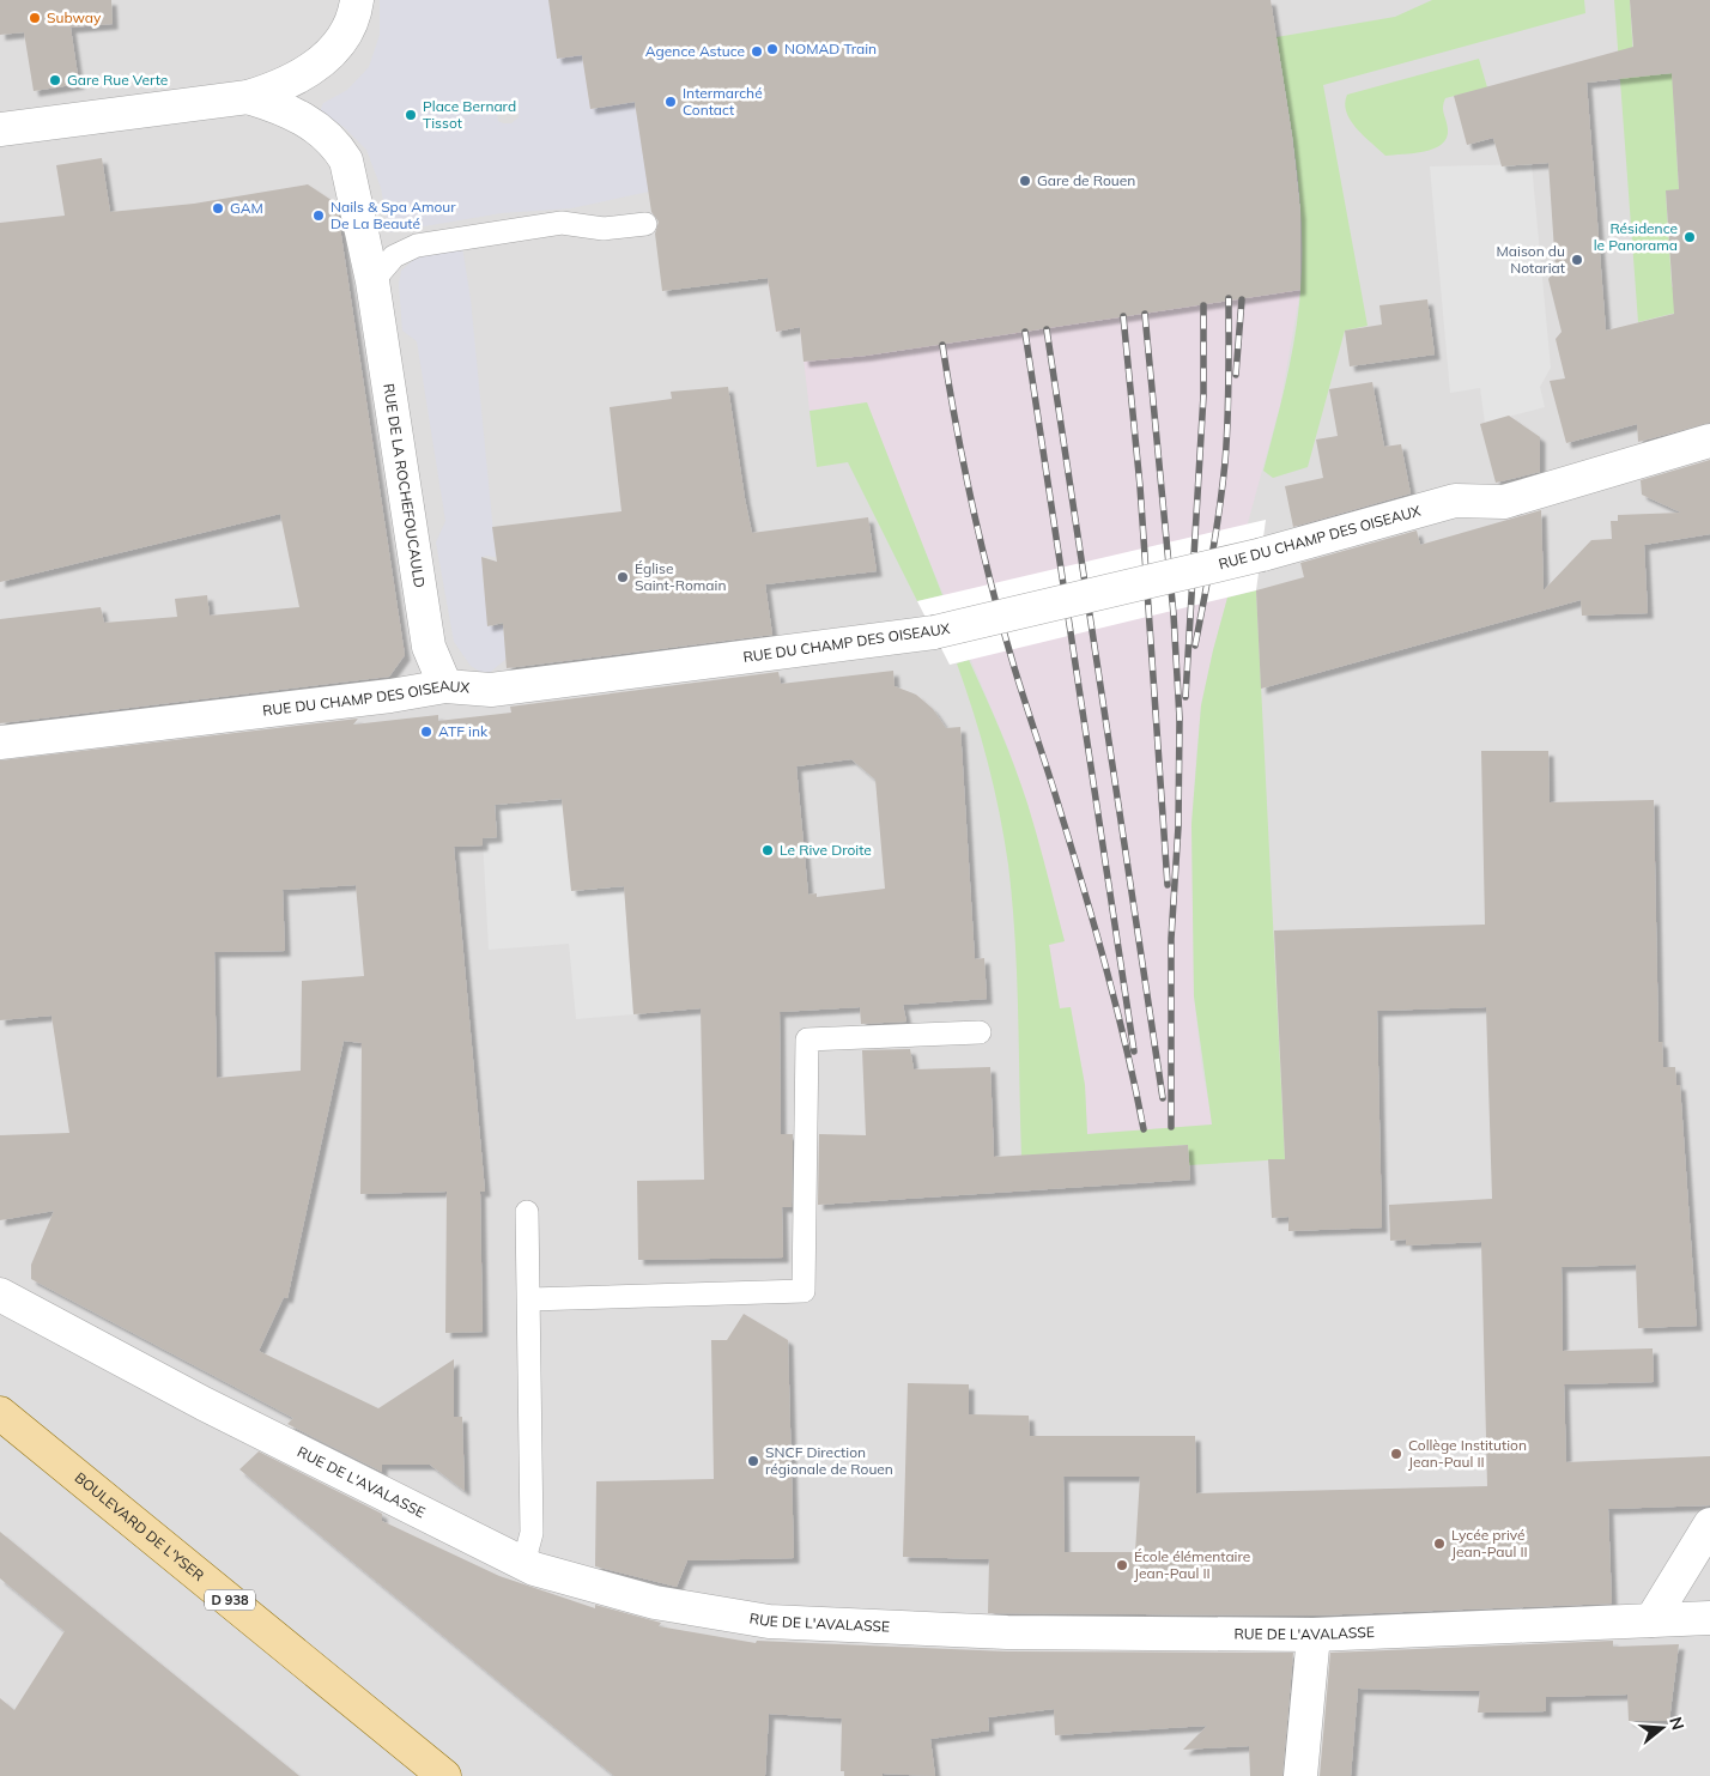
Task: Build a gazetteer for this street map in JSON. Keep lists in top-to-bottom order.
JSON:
{
  "streets": {
    "main road": ["BOULEVARD DE L'YSER", "D 938"],
    "street": ["RUE DE LA ROCHEFOUCAULD", "RUE DU CHAMP DES OISEAUX", "RUE DE L'AVALASSE"]
  },
  "crossings": [
    ["RUE DE LA ROCHEFOUCAULD", "RUE DU CHAMP DES OISEAUX"]
  ],
  "places": [
    "Subway",
    "NOMAD Train",
    "Agence Astuce",
    "Gare Rue Verte",
    "Intermarché Contact",
    "Place Bernard Tissot",
    "Gare de Rouen",
    "GAM",
    "Nails & Spa Amour De La Beauté",
    "Résidence le Panorama",
    "Maison du Notariat",
    "Église Saint-Romain",
    "ATF ink",
    "Le Rive Droite",
    "Collège Institution Jean-Paul II",
    "SNCF Direction régionale de Rouen",
    "Lycée privé Jean-Paul II",
    "École élémentaire Jean-Paul II"
  ],
  "north": "right"
}
